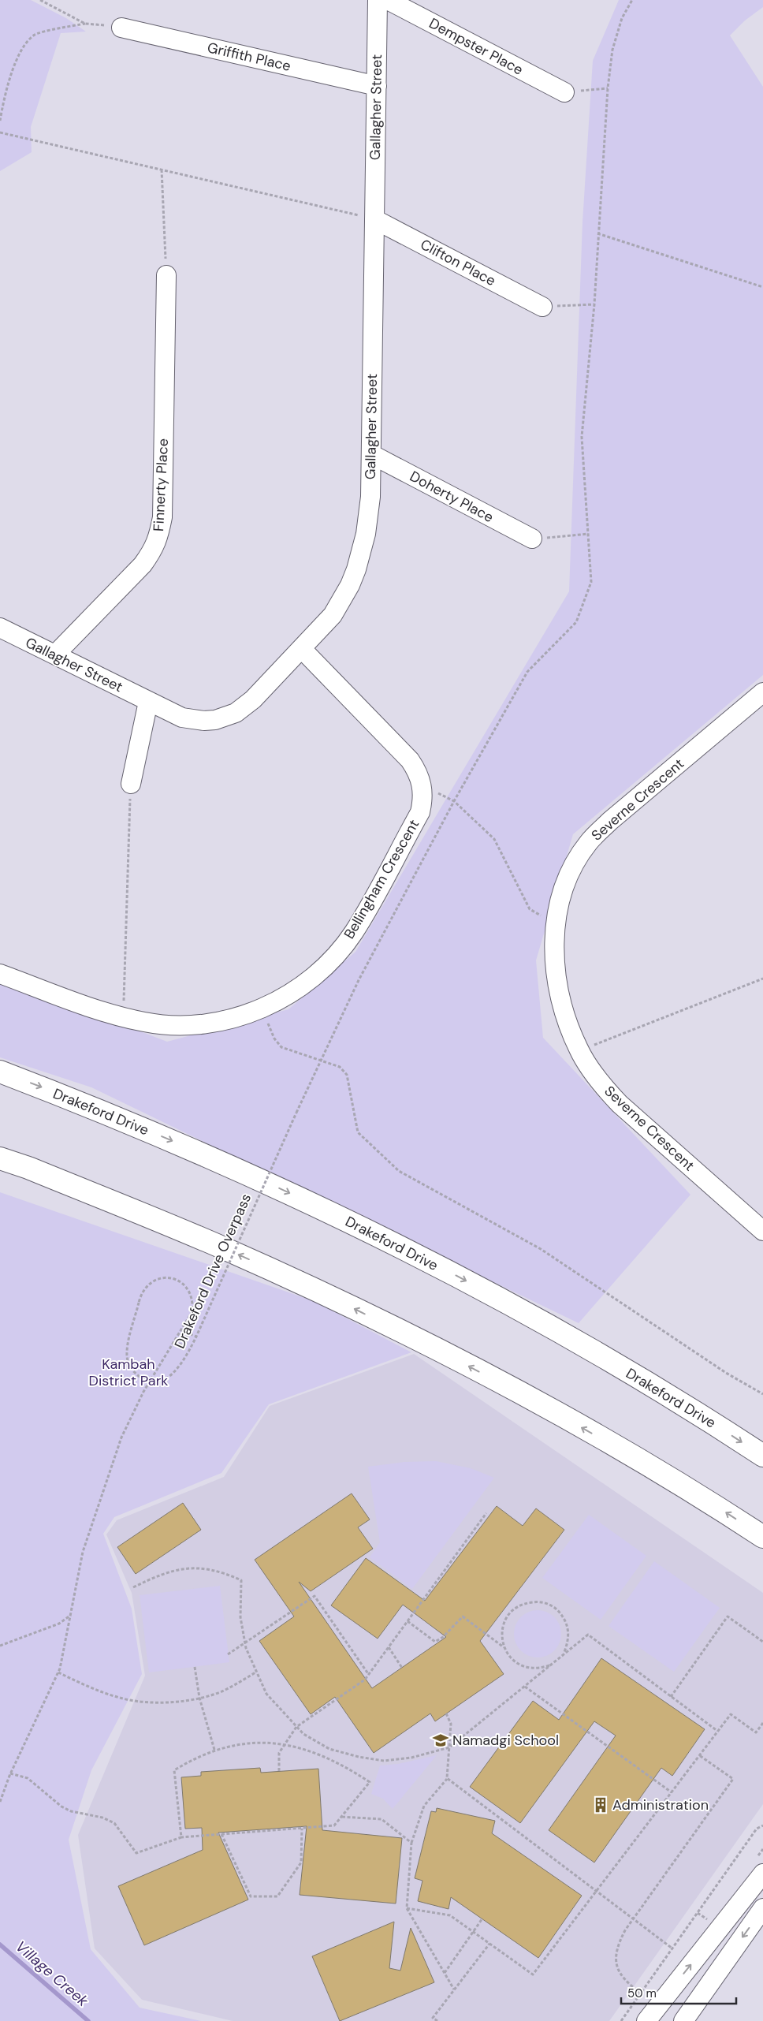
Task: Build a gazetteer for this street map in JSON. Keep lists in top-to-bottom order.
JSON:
{
  "streets": {
    "highway": ["Drakeford Drive"],
    "street": [
      "Dempster Place",
      "Griffith Place",
      "Gallagher Street",
      "Clifton Place",
      "Finnerty Place",
      "Doherty Place",
      "Severne Crescent",
      "Bellingham Crescent"
    ],
    "path": ["Drakeford Drive Overpass"]
  },
  "crossings": [
    ["Griffith Place", "Gallagher Street"],
    ["Gallagher Street", "Clifton Place"],
    ["Gallagher Street", "Finnerty Place"],
    ["Gallagher Street", "Doherty Place"],
    ["Gallagher Street", "Bellingham Crescent"]
  ],
  "water": ["Village Creek"],
  "parks": ["Kambah District Park"],
  "places": {
    "school or university": ["Namadgi School"],
    "building": ["Administration"]
  },
  "scale_bar": "50 m"
}
